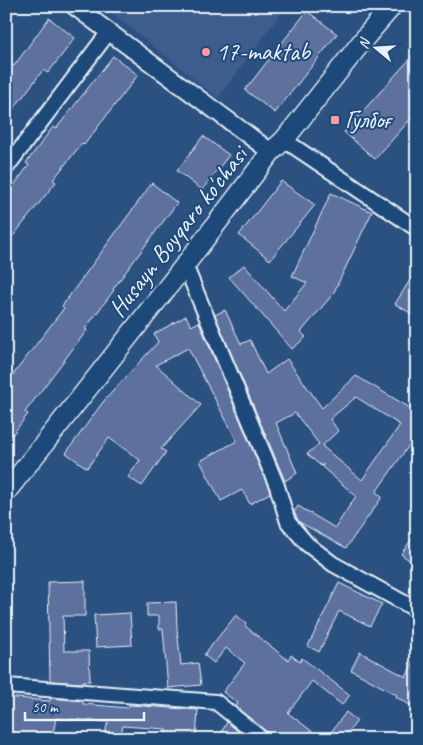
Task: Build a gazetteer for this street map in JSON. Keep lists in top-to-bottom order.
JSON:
{
  "streets": {
    "main road": ["Husayn Boyqaro ko'chasi"]
  },
  "places": {
    "other": ["17-maktab"],
    "transit": ["Гулбоғ"]
  },
  "scale_bar": "50 m",
  "north": "left"
}
